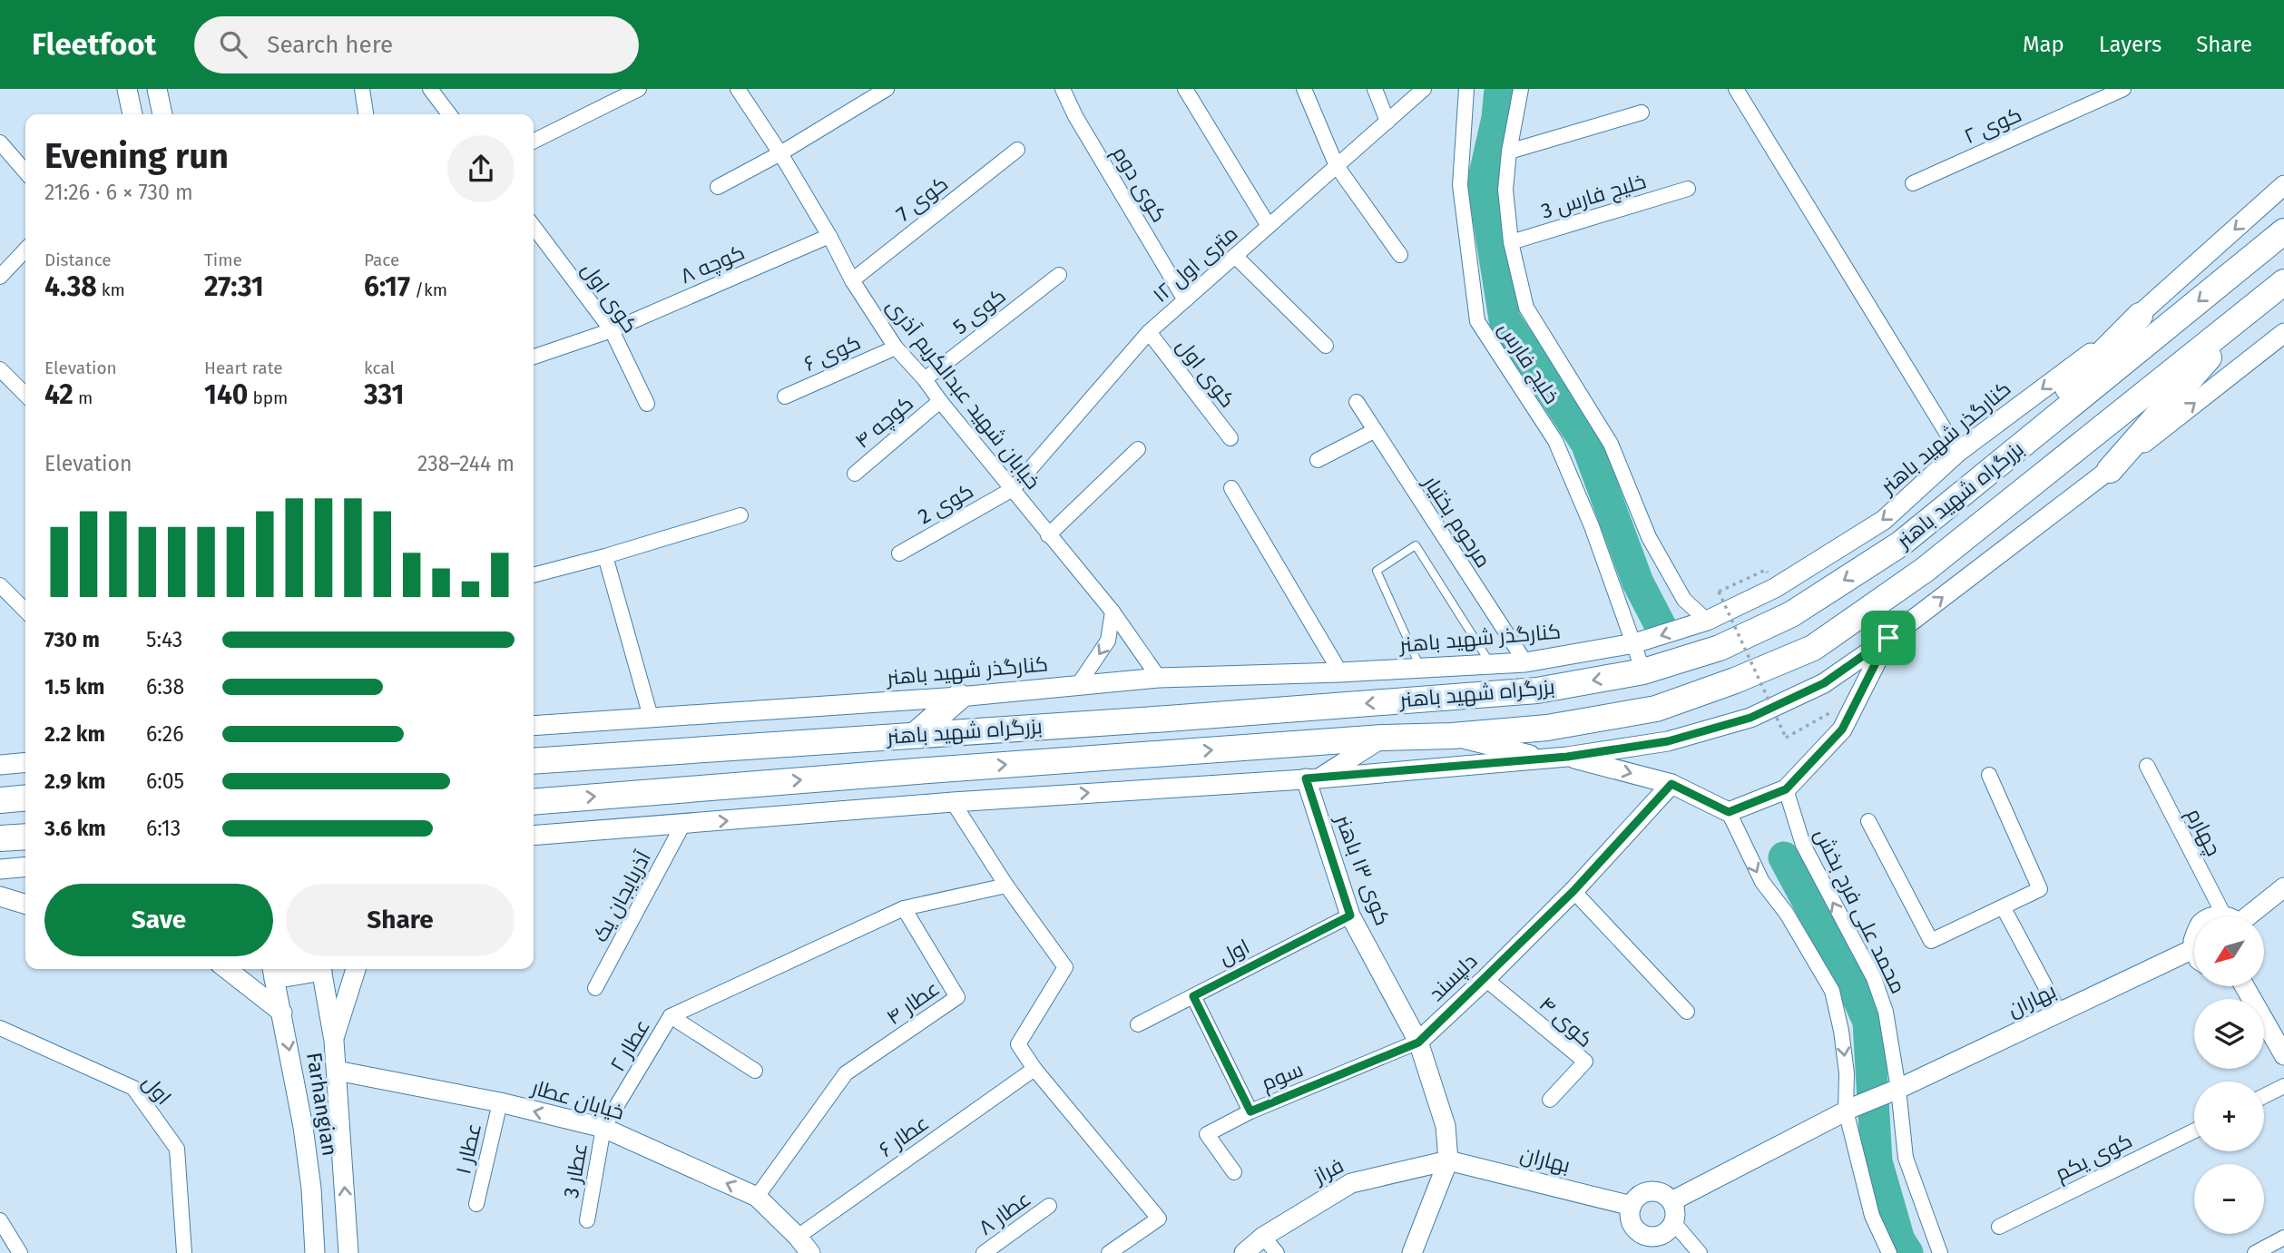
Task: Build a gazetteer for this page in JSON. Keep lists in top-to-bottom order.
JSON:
{
  "streets": {
    "highway": ["بزرگراه شهید باهنر"],
    "main road": [
      "کنارگذر شهید باهنر",
      "کوی ۱۳ باهنر",
      "دلپسند",
      "بهاران",
      "خیابان عطار",
      "Farhangian",
      "فراز"
    ],
    "street": [
      "کوی ۲",
      "کوی دوم",
      "خلیج فارس 3",
      "کوی 7",
      "کوچه ۸",
      "۱۲ متری اول",
      "کوی اول",
      "کوی 5",
      "کوی ۶",
      "خلیج فارس",
      "خیابان شهید عبدالکریم آذری",
      "کوچه ۴",
      "کوی 2",
      "مرحوم بختیار",
      "چهارم",
      "آذربایجان یک",
      "محمد علی فرح بخش",
      "اول",
      "عطار ۴",
      "کوی ۴",
      "عطار ۲",
      "سوم",
      "عطار ۶",
      "عطار ۱",
      "کوی یکم",
      "عطار 3",
      "عطار ۸"
    ]
  },
  "crossings": [
    ["کوی دوم", "۱۲ متری اول"],
    ["خلیج فارس 3", "خلیج فارس"],
    ["کوی 7", "خیابان شهید عبدالکریم آذری"],
    ["کوچه ۸", "کوی اول"],
    ["کوچه ۸", "خیابان شهید عبدالکریم آذری"],
    ["۱۲ متری اول", "کوی اول"],
    ["۱۲ متری اول", "خیابان شهید عبدالکریم آذری"],
    ["۱۲ متری اول", "کوی 2"],
    ["کوی 5", "خیابان شهید عبدالکریم آذری"],
    ["کوی ۶", "خیابان شهید عبدالکریم آذری"],
    ["خلیج فارس", "کنارگذر شهید باهنر"],
    ["خلیج فارس", "بزرگراه شهید باهنر"],
    ["خیابان شهید عبدالکریم آذری", "کوچه ۴"],
    ["خیابان شهید عبدالکریم آذری", "کنارگذر شهید باهنر"],
    ["خیابان شهید عبدالکریم آذری", "کوی 2"],
    ["کنارگذر شهید باهنر", "مرحوم بختیار"],
    ["کوی ۱۳ باهنر", "اول"],
    ["کوی ۱۳ باهنر", "دلپسند"],
    ["کوی ۱۳ باهنر", "سوم"],
    ["محمد علی فرح بخش", "بهاران"],
    ["دلپسند", "کوی ۴"],
    ["دلپسند", "سوم"],
    ["بهاران", "فراز"],
    ["عطار ۴", "خیابان عطار"],
    ["عطار ۲", "خیابان عطار"],
    ["عطار ۲", "عطار 3"],
    ["خیابان عطار", "Farhangian"],
    ["خیابان عطار", "عطار ۶"],
    ["خیابان عطار", "عطار ۱"],
    ["خیابان عطار", "عطار 3"]
  ],
  "one_way": ["خیابان عطار"],
  "north": "bottom left",
  "page": {
    "header": "Fleetfoot",
    "search": "Search here",
    "nav": ["Map", "Layers", "Share"],
    "heading": ["Evening run", "21:26 · 6 × 730 m"],
    "stats": [
      ["Distance", "4.38 km"],
      ["Time", "27:31"],
      ["Pace", "6:17 /km"],
      ["Elevation", "42 m"],
      ["Heart rate", "140 bpm"],
      ["kcal", "331"]
    ],
    "chart": ["Elevation", "238–244 m"],
    "list": [
      {
        "name": "730 m",
        "note": "5:43"
      },
      {
        "name": "1.5 km",
        "note": "6:38"
      },
      {
        "name": "2.2 km",
        "note": "6:26"
      },
      {
        "name": "2.9 km",
        "note": "6:05"
      },
      {
        "name": "3.6 km",
        "note": "6:13"
      }
    ],
    "buttons": ["Save", "Share"],
    "map_buttons": ["+", "−"]
  }
}
